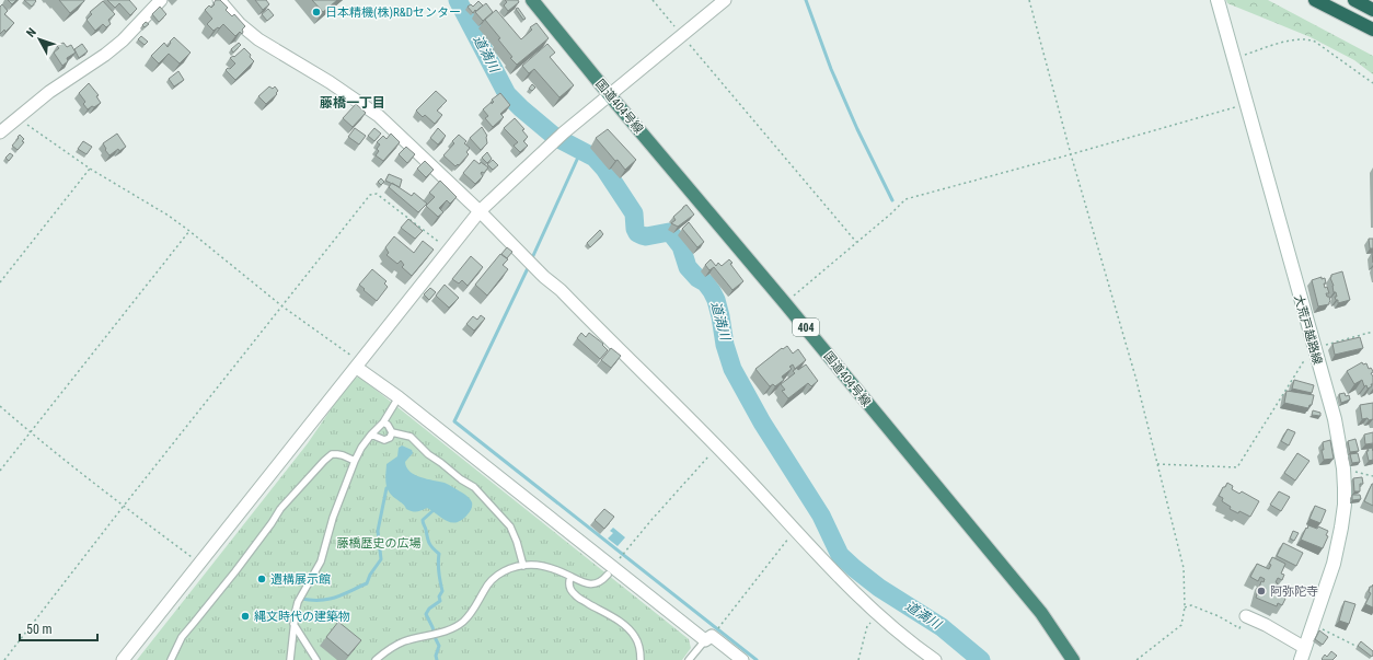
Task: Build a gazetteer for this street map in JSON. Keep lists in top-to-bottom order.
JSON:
{
  "streets": {
    "highway": ["国道404号線", "404"],
    "main road": ["大荒戸越路線"]
  },
  "districts": ["藤橋一丁目"],
  "water": ["道満川"],
  "parks": ["藤橋歴史の広場"],
  "places": [
    "日本精機(株)R&Dセンター",
    "遺構展示館",
    "阿弥陀寺",
    "縄文時代の建築物"
  ],
  "scale_bar": "50 m",
  "north": "top left"
}
